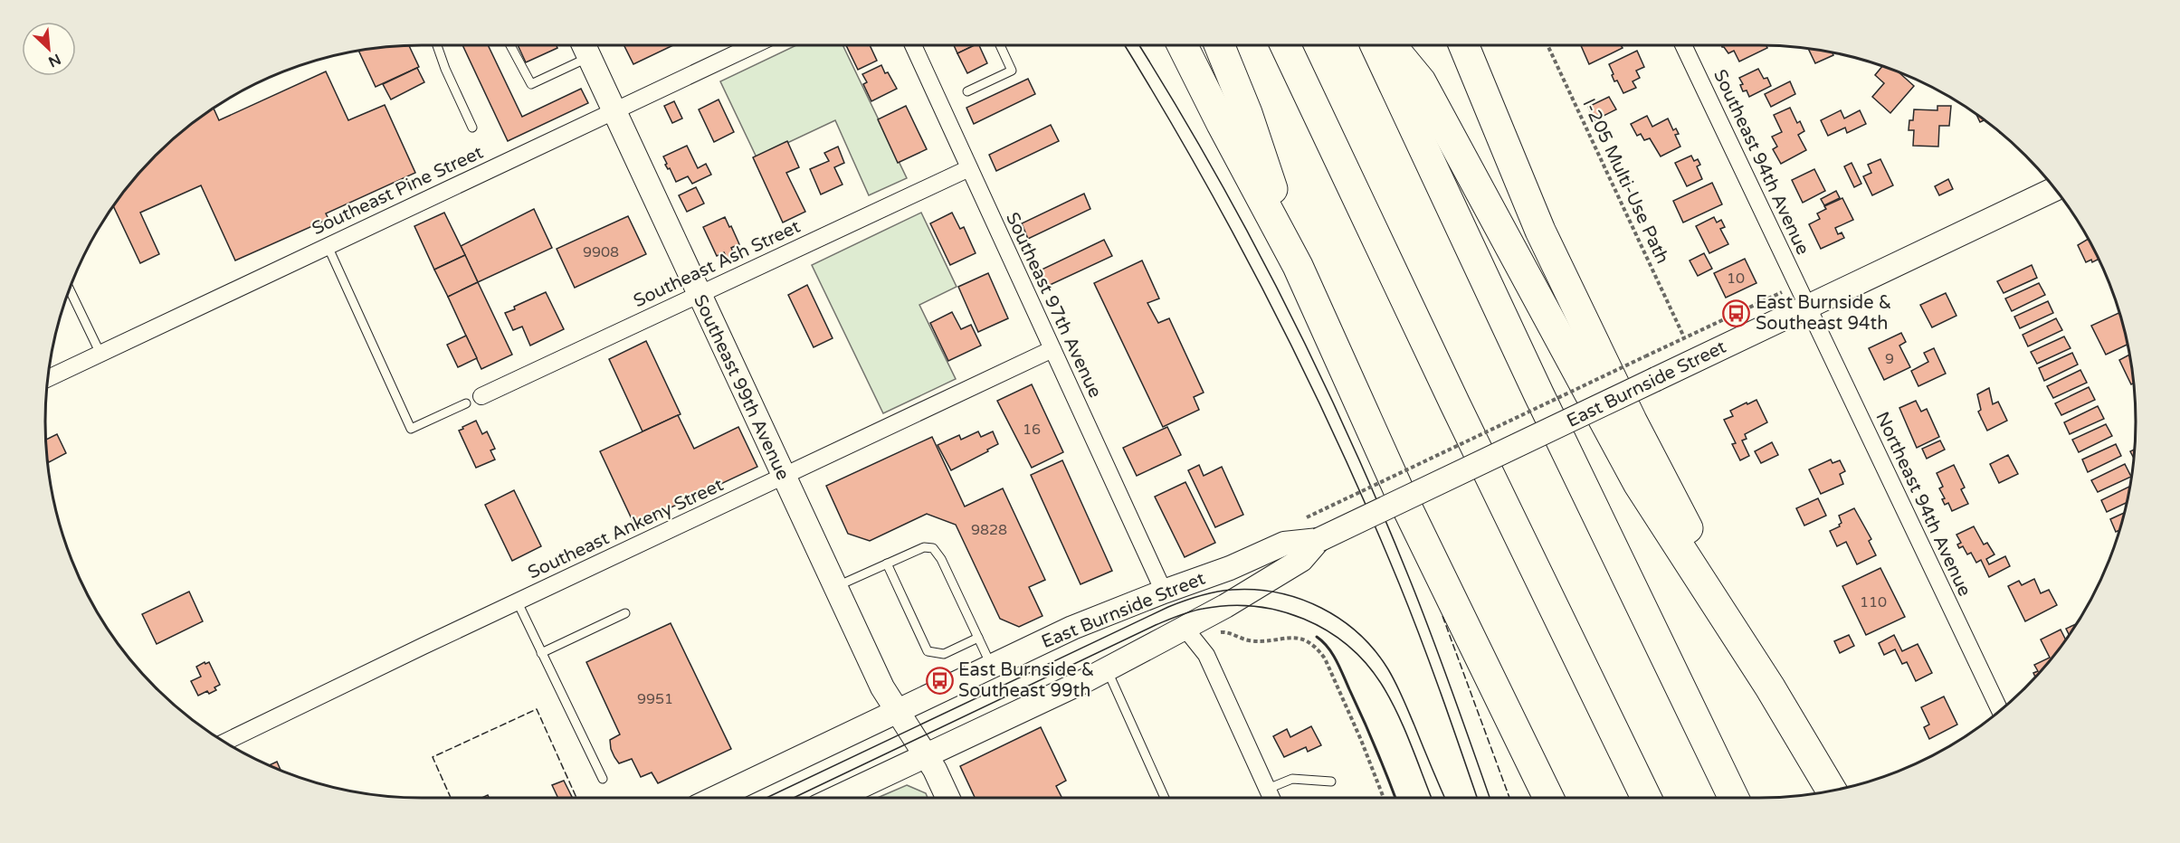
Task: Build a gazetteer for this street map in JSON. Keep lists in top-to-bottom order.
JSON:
{
  "streets": {
    "street": [
      "Southeast 94th Avenue",
      "Southeast Pine Street",
      "Southeast Ash Street",
      "Southeast 97th Avenue",
      "East Burnside Street",
      "Southeast 99th Avenue",
      "Northeast 94th Avenue",
      "Southeast Ankeny Street"
    ],
    "path": ["I-205 Multi-Use Path"]
  },
  "crossings": [
    ["Southeast 94th Avenue", "East Burnside Street"],
    ["Southeast 94th Avenue", "Northeast 94th Avenue"],
    ["I-205 Multi-Use Path", "East Burnside Street"],
    ["Southeast Pine Street", "Southeast 99th Avenue"],
    ["Southeast Ash Street", "Southeast 97th Avenue"],
    ["Southeast Ash Street", "Southeast 99th Avenue"],
    ["Southeast 97th Avenue", "East Burnside Street"],
    ["Southeast 97th Avenue", "Southeast Ankeny Street"],
    ["East Burnside Street", "Southeast 99th Avenue"],
    ["East Burnside Street", "Northeast 94th Avenue"],
    ["Southeast 99th Avenue", "Southeast Ankeny Street"]
  ],
  "places": {
    "bus stop": ["East Burnside & Southeast 94th", "East Burnside & Southeast 99th"]
  },
  "house_numbers": [
    "9908",
    "10",
    "9",
    "16",
    "9828",
    "110",
    "9951"
  ],
  "north": "bottom right"
}
